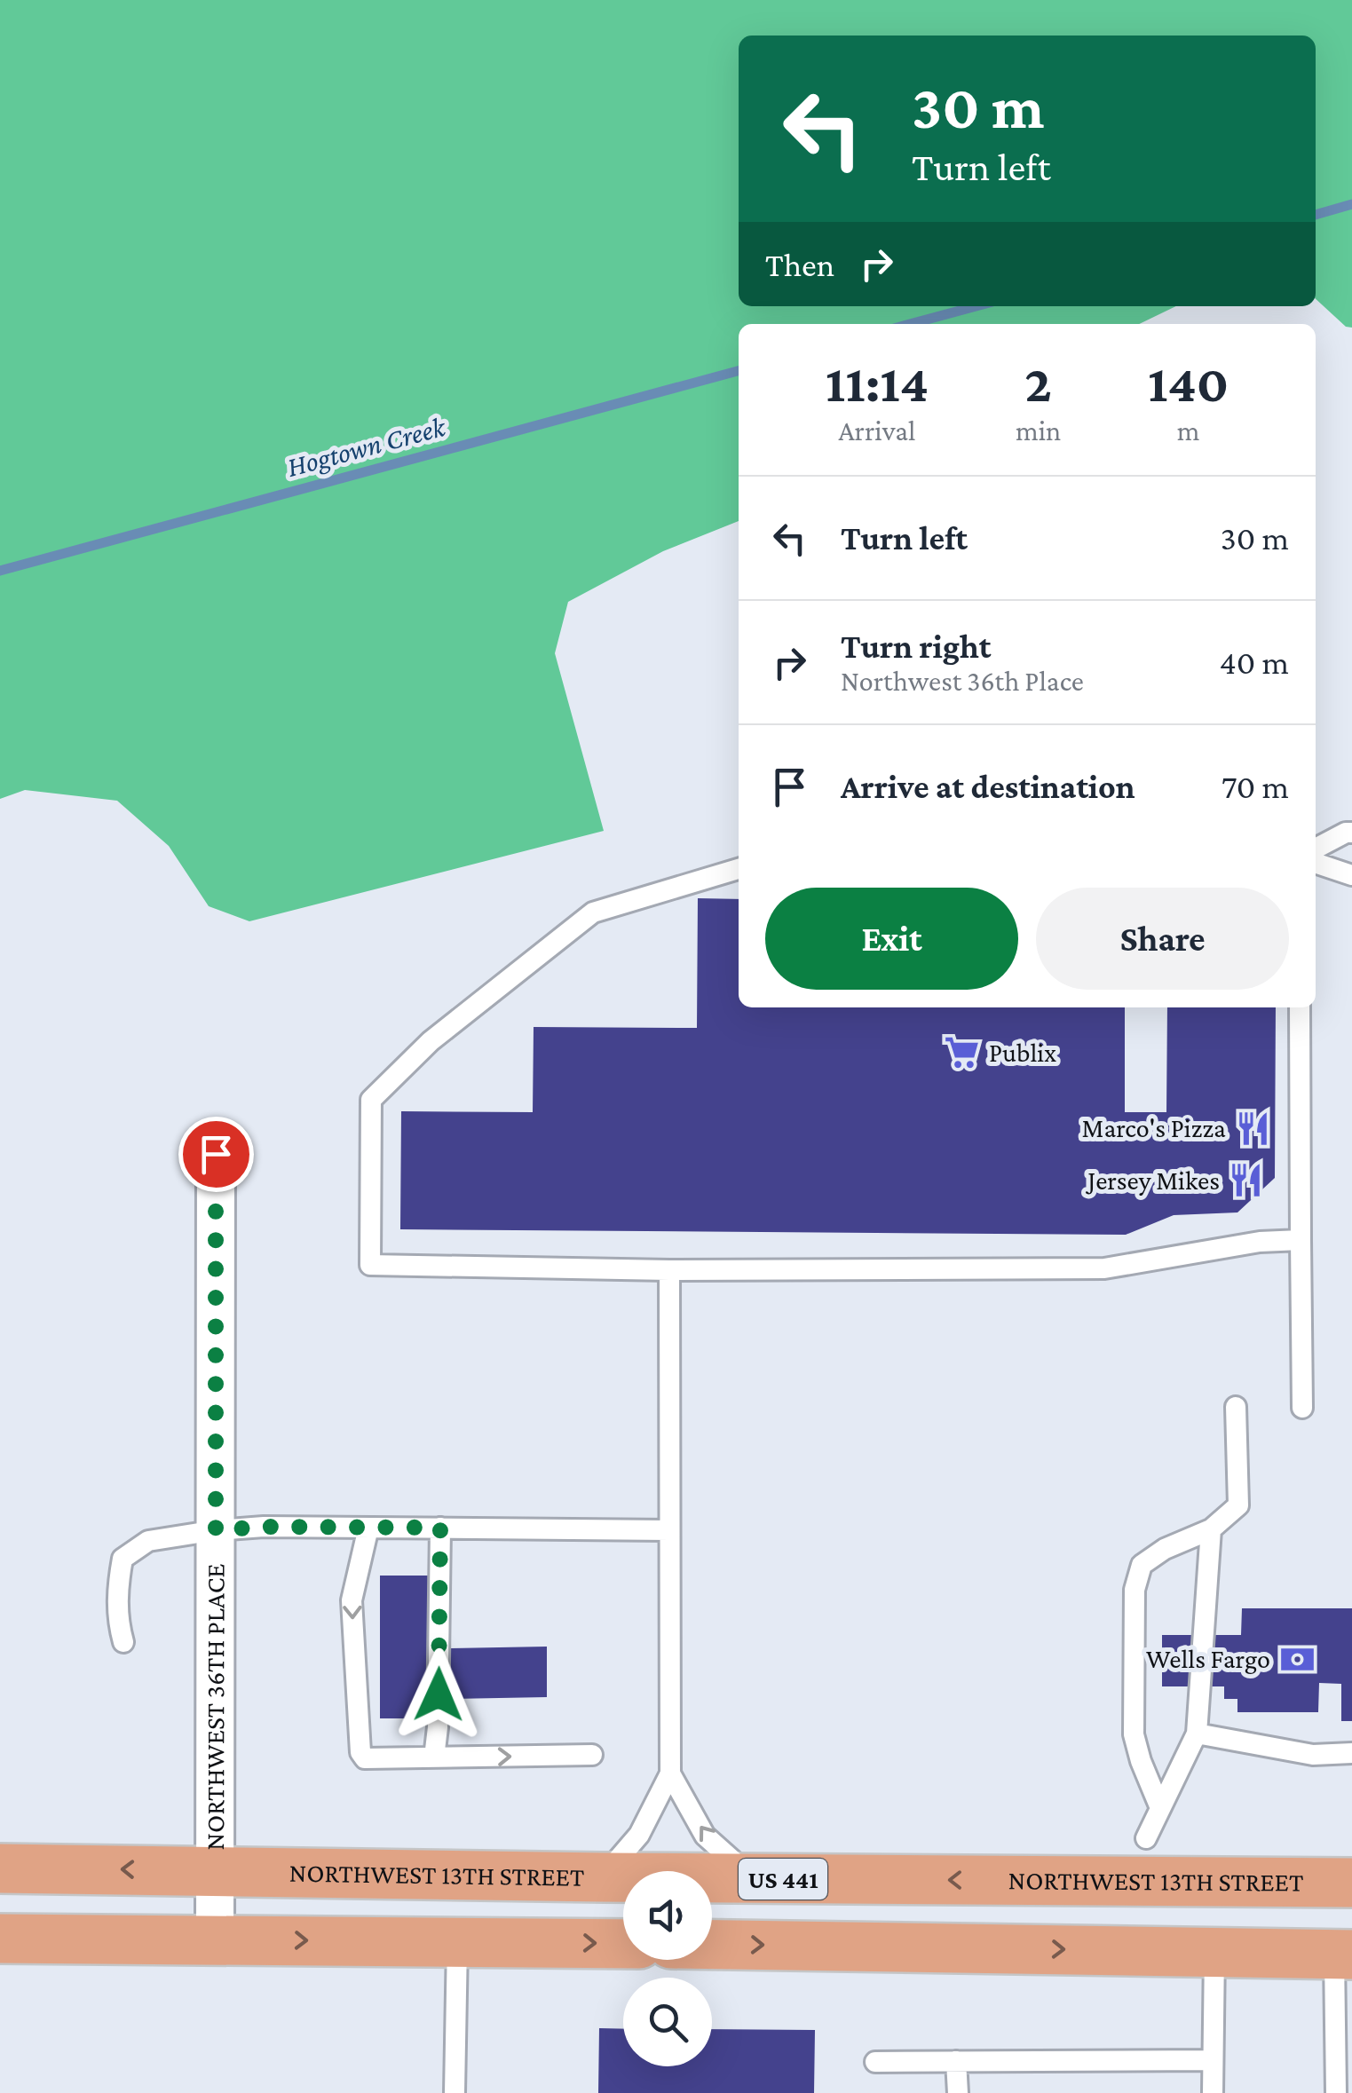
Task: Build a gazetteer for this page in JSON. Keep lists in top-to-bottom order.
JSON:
{
  "streets": {
    "main road": ["NORTHWEST 13TH STREET", "US 441"],
    "street": ["NORTHWEST 36TH PLACE"]
  },
  "crossings": [
    ["NORTHWEST 36TH PLACE", "NORTHWEST 13TH STREET"]
  ],
  "water": ["Hogtown Creek"],
  "places": {
    "supermarket": ["Publix"],
    "restaurant": ["Marco's Pizza", "Jersey Mikes"],
    "bank": ["Wells Fargo"]
  },
  "page": {
    "turn": ["30 m", "Turn left"],
    "then": "Then",
    "eta": [
      "11:14",
      "Arrival",
      "2",
      "min",
      "140",
      "m"
    ],
    "list": [
      {
        "name": "Turn left",
        "value": "30 m"
      },
      {
        "name": "Turn right",
        "note": "Northwest 36th Place",
        "value": "40 m"
      },
      {
        "name": "Arrive at destination",
        "value": "70 m"
      }
    ],
    "buttons": ["Exit", "Share"]
  }
}
